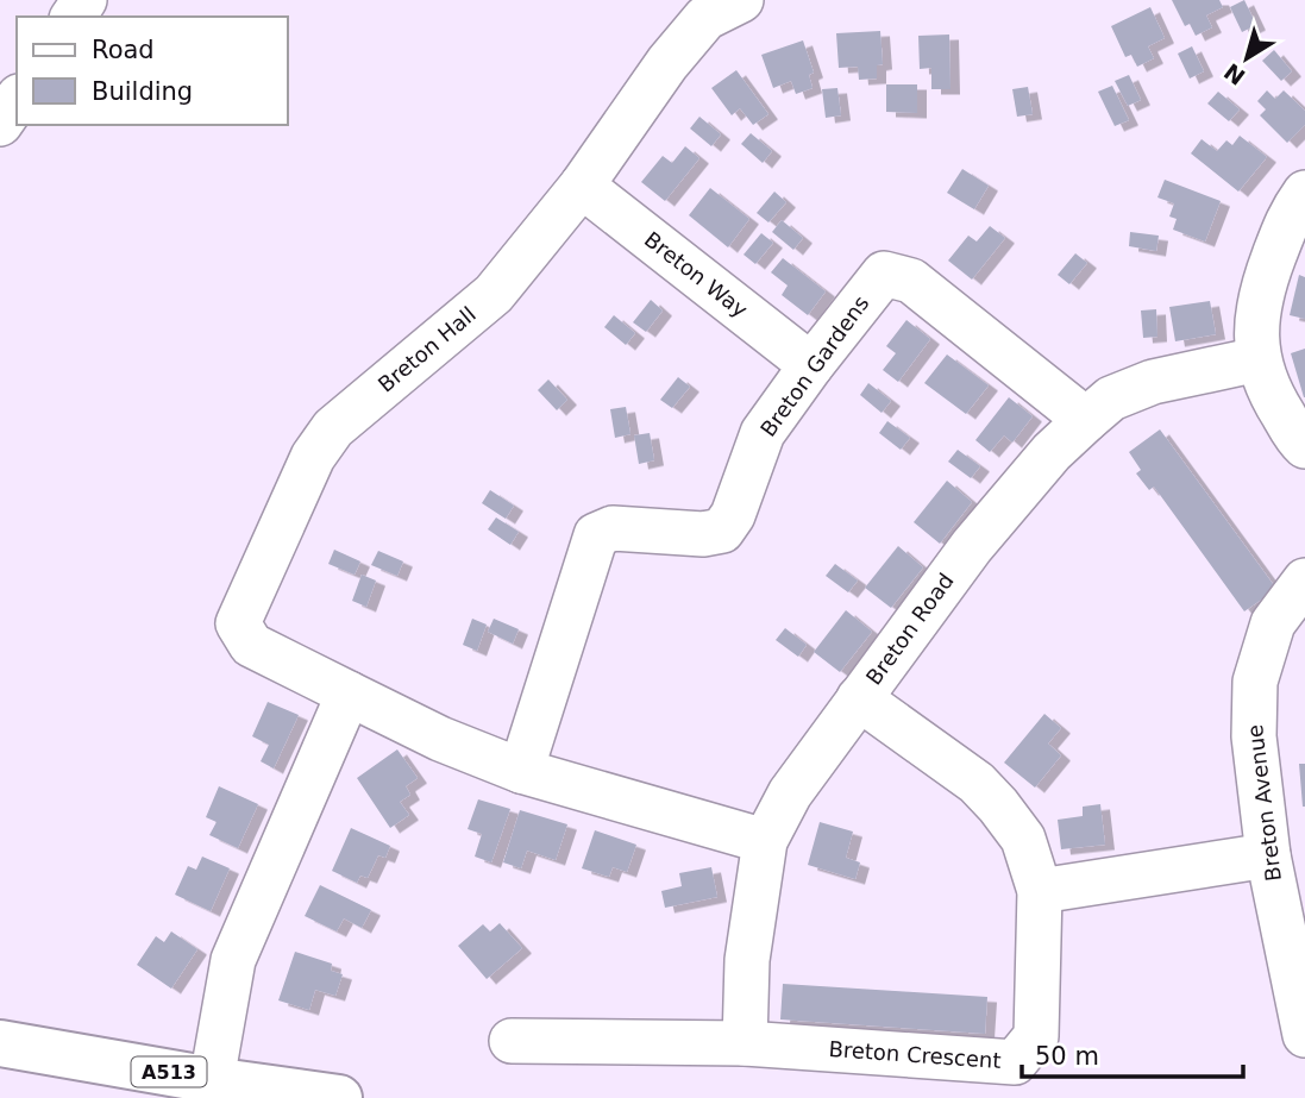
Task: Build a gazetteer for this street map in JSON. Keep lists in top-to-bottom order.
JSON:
{
  "streets": {
    "main road": ["A513"],
    "street": [
      "Breton Way",
      "Breton Hall",
      "Breton Gardens",
      "Breton Road",
      "Breton Avenue",
      "Breton Crescent"
    ]
  },
  "crossings": [
    ["Breton Way", "Breton Hall"],
    ["Breton Way", "Breton Gardens"],
    ["Breton Hall", "Breton Gardens"],
    ["Breton Hall", "Breton Road"],
    ["Breton Gardens", "Breton Road"],
    ["Breton Road", "Breton Crescent"]
  ],
  "legend": ["Road", "Building"],
  "scale_bar": "50 m",
  "north": "bottom left"
}
